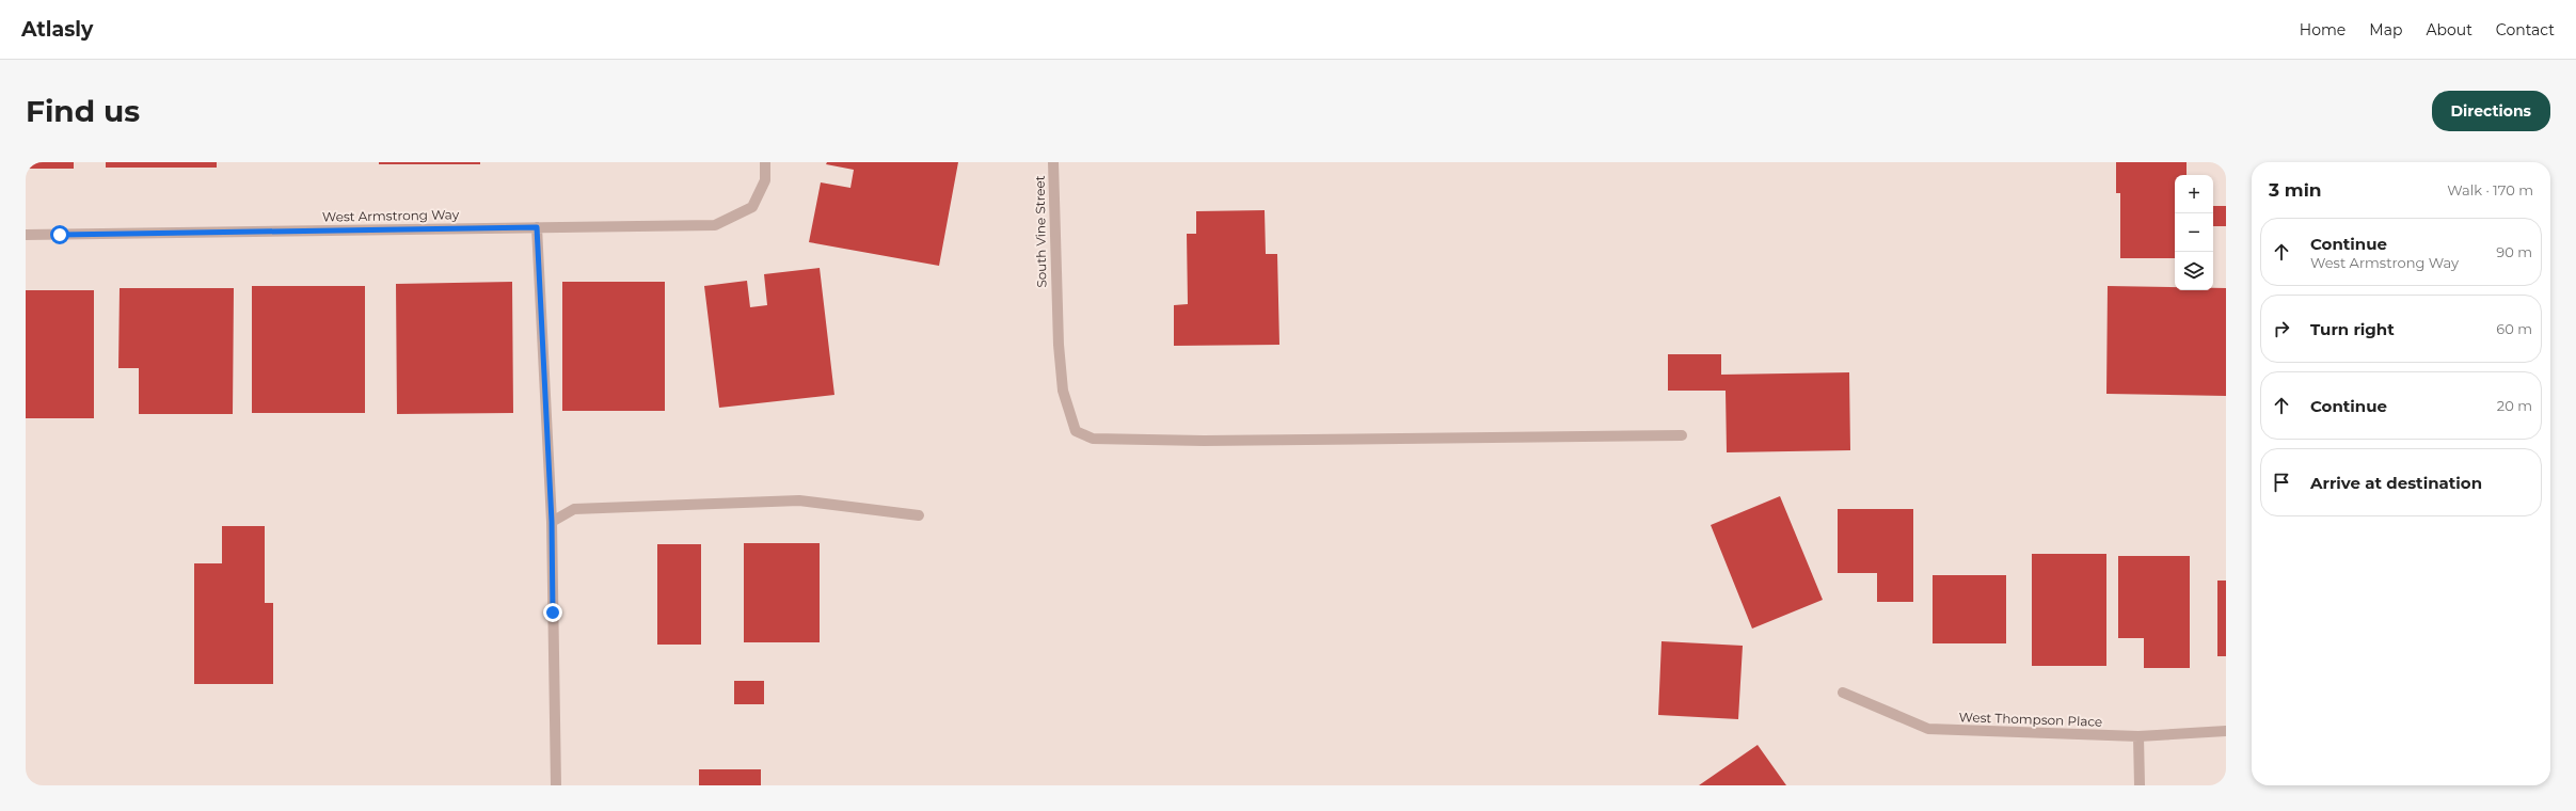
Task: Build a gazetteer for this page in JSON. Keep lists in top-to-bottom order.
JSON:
{
  "streets": {
    "street": ["West Armstrong Way", "South Vine Street", "West Thompson Place"]
  },
  "page": {
    "header": "Atlasly",
    "nav": [
      "Home",
      "Map",
      "About",
      "Contact"
    ],
    "buttons": "Directions",
    "title": "Find us",
    "heading": ["3 min", "Walk · 170 m"],
    "map_buttons": ["+", "−"],
    "list": [
      ["Continue", "West Armstrong Way", "90 m"],
      ["Turn right", "60 m"],
      ["Continue", "20 m"],
      "Arrive at destination"
    ]
  }
}
